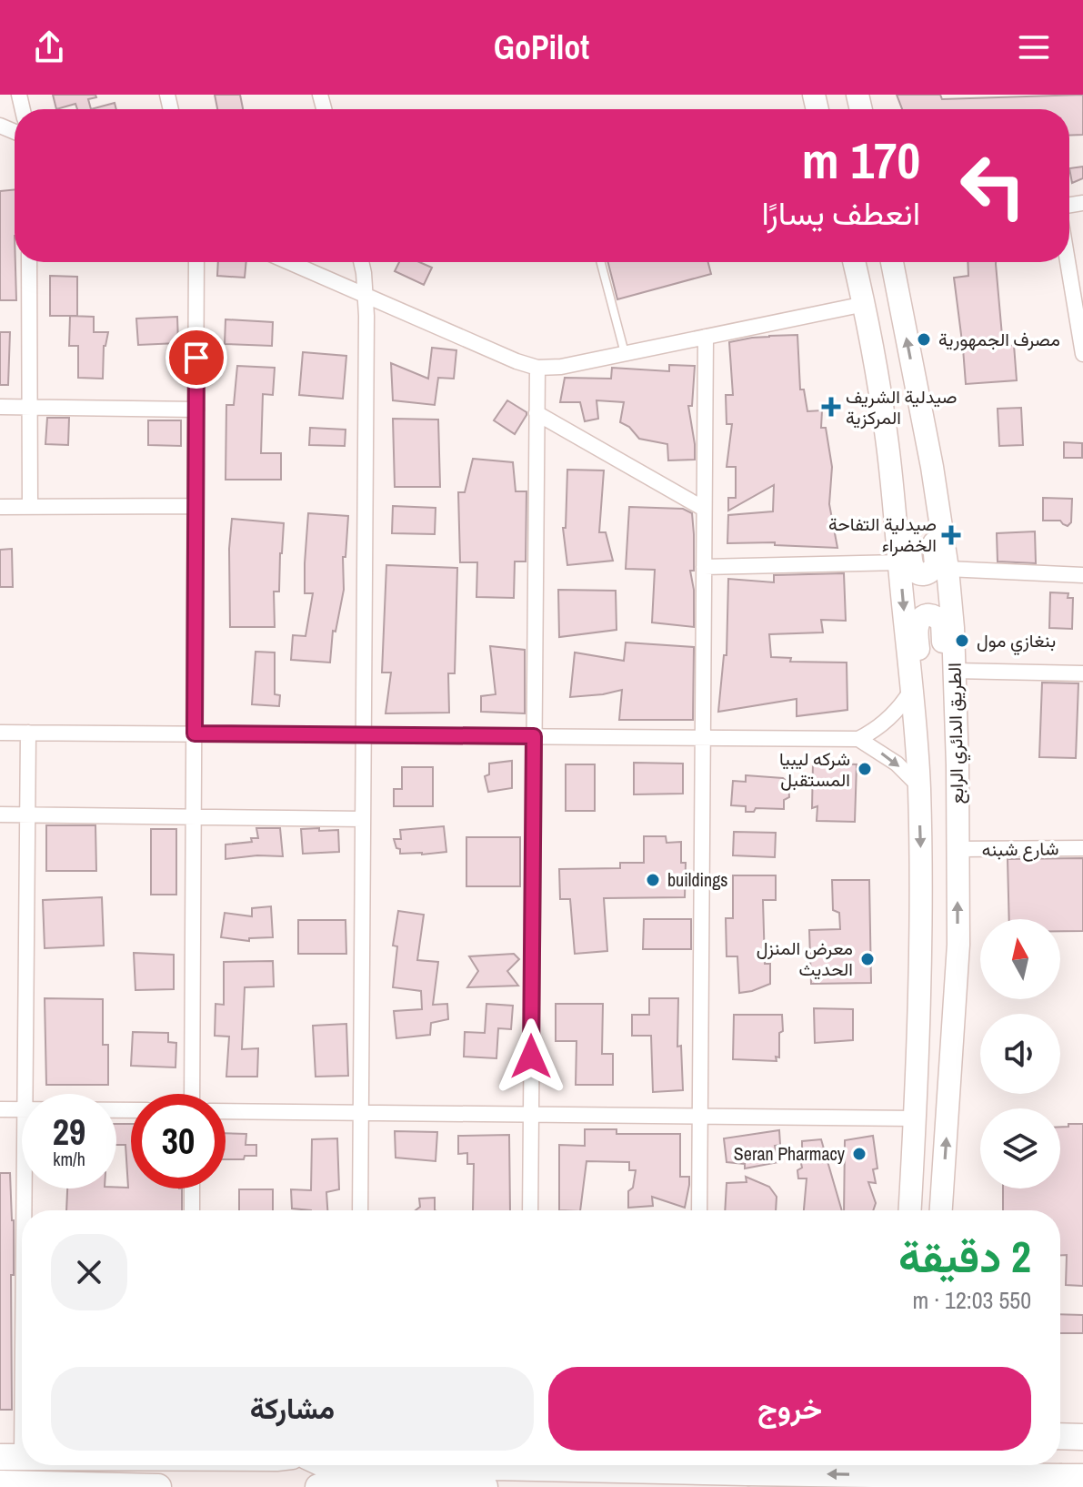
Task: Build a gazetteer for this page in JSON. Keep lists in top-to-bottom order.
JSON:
{
  "streets": {
    "main road": ["الطريق الدائري الرابع"],
    "street": ["شارع شبنه"]
  },
  "crossings": [
    ["الطريق الدائري الرابع", "شارع شبنه"]
  ],
  "places": {
    "other": [
      "مصرف الجمهورية",
      "بنغازي مول",
      "شركه ليبيا المستقبل",
      "buildings",
      "معرض المنزل الحديث",
      "Seran Pharmacy"
    ],
    "health": ["صيدلية الشريف المركزية", "صيدلية التفاحة الخضراء"]
  },
  "north": "top",
  "page": {
    "header": "GoPilot",
    "turn": ["170 m", "انعطف يسارًا"],
    "speed": "29 km/h",
    "limit": "30",
    "heading": ["2 دقيقة", "550 m · 12:03"],
    "buttons": ["خروج", "مشاركة"]
  }
}
